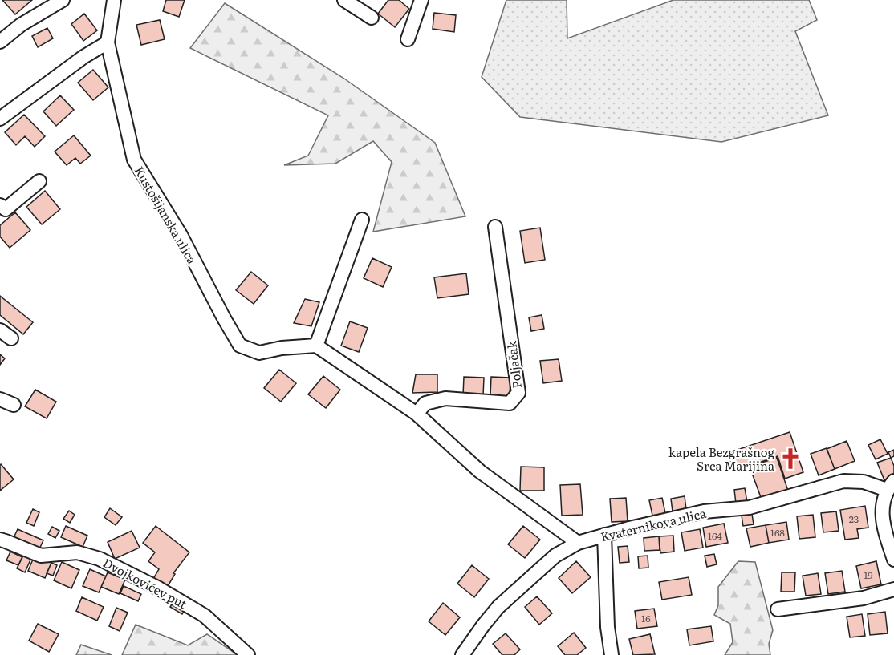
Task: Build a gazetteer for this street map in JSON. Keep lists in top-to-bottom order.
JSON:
{
  "streets": {
    "street": [
      "Kustošijanska ulica",
      "Poljačak",
      "Kvaternikova ulica",
      "Dvojkovićev put"
    ]
  },
  "places": {
    "church": ["kapela Bezgrašnog Srca Marijina"]
  },
  "house_numbers": [
    "23",
    "168",
    "164",
    "19",
    "16"
  ]
}
